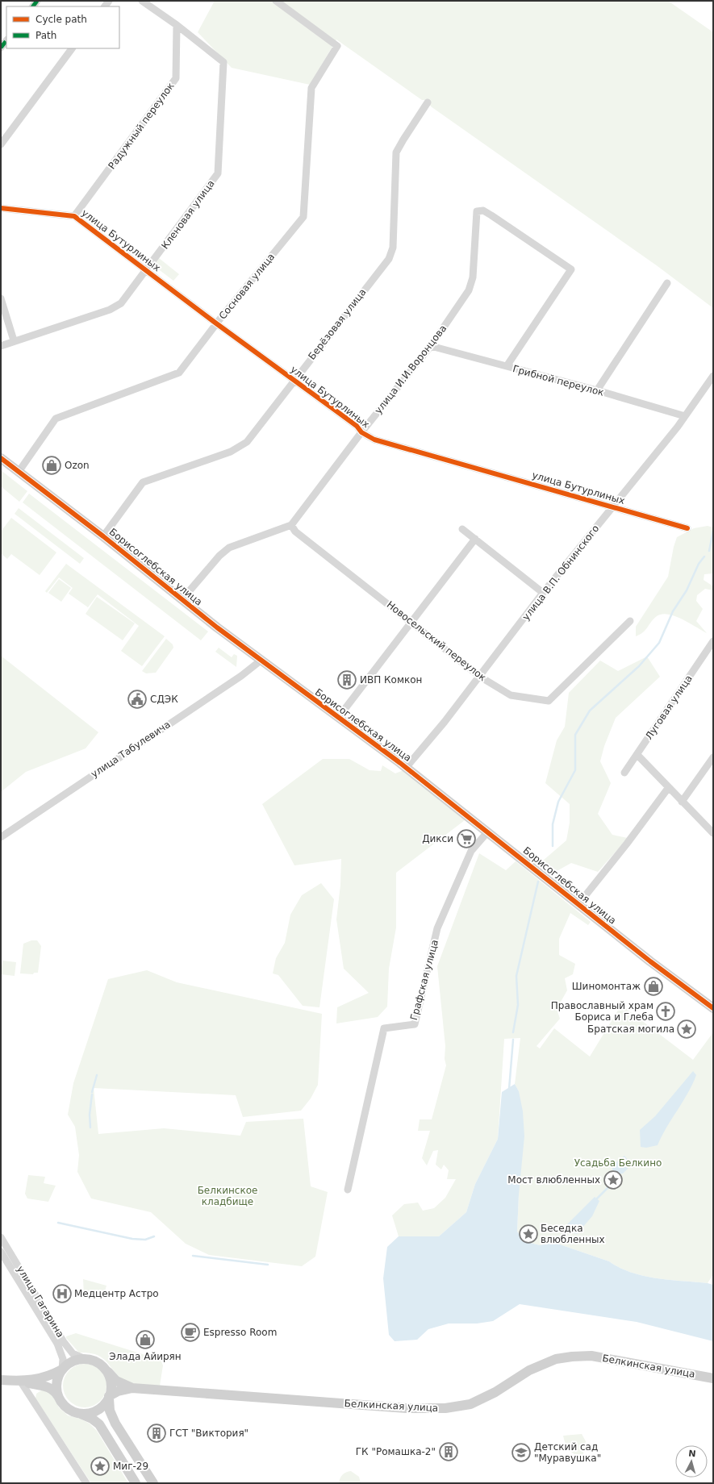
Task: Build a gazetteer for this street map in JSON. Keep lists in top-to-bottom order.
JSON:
{
  "streets": {
    "street": [
      "Радужный переулок",
      "Кленовая улица",
      "улица Бутурлиных",
      "Сосновая улица",
      "Берёзовая улица",
      "улица И.И.Воронцова",
      "Грибной переулок",
      "Борисоглебская улица",
      "улица В.П. Обнинского",
      "Новосельский переулок",
      "Луговая улица",
      "улица Табулевича",
      "Графская улица",
      "улица Гагарина",
      "Белкинская улица"
    ]
  },
  "crossings": [
    ["Радужный переулок", "Кленовая улица"],
    ["Радужный переулок", "улица Бутурлиных"],
    ["Кленовая улица", "улица Бутурлиных"],
    ["улица Бутурлиных", "Сосновая улица"],
    ["улица Бутурлиных", "Берёзовая улица"],
    ["улица Бутурлиных", "улица И.И.Воронцова"],
    ["улица Бутурлиных", "улица В.П. Обнинского"],
    ["Сосновая улица", "Борисоглебская улица"],
    ["Берёзовая улица", "Борисоглебская улица"],
    ["улица И.И.Воронцова", "Грибной переулок"],
    ["улица И.И.Воронцова", "Новосельский переулок"],
    ["Грибной переулок", "улица В.П. Обнинского"],
    ["Борисоглебская улица", "улица В.П. Обнинского"],
    ["Борисоглебская улица", "улица Табулевича"],
    ["Борисоглебская улица", "Графская улица"],
    ["улица В.П. Обнинского", "Новосельский переулок"],
    ["улица Гагарина", "Белкинская улица"]
  ],
  "parks": ["Усадьба Белкино", "Белкинское кладбище"],
  "places": {
    "shop": ["Ozon", "Шиномонтаж", "Элада Айирян"],
    "building": ["ИВП Комкон", "ГСТ \"Виктория\"", "ГК \"Ромашка-2\""],
    "public building": ["СДЭК"],
    "supermarket": ["Дикси"],
    "church": ["Православный храм Бориса и Глеба"],
    "place": [
      "Братская могила",
      "Мост влюбленных",
      "Беседка влюбленных",
      "Миг-29"
    ],
    "hospital": ["Медцентр Астро"],
    "cafe": ["Espresso Room"],
    "school or university": ["Детский сад \"Муравушка\""]
  },
  "legend": ["Cycle path", "Path"],
  "north": "top"
}
